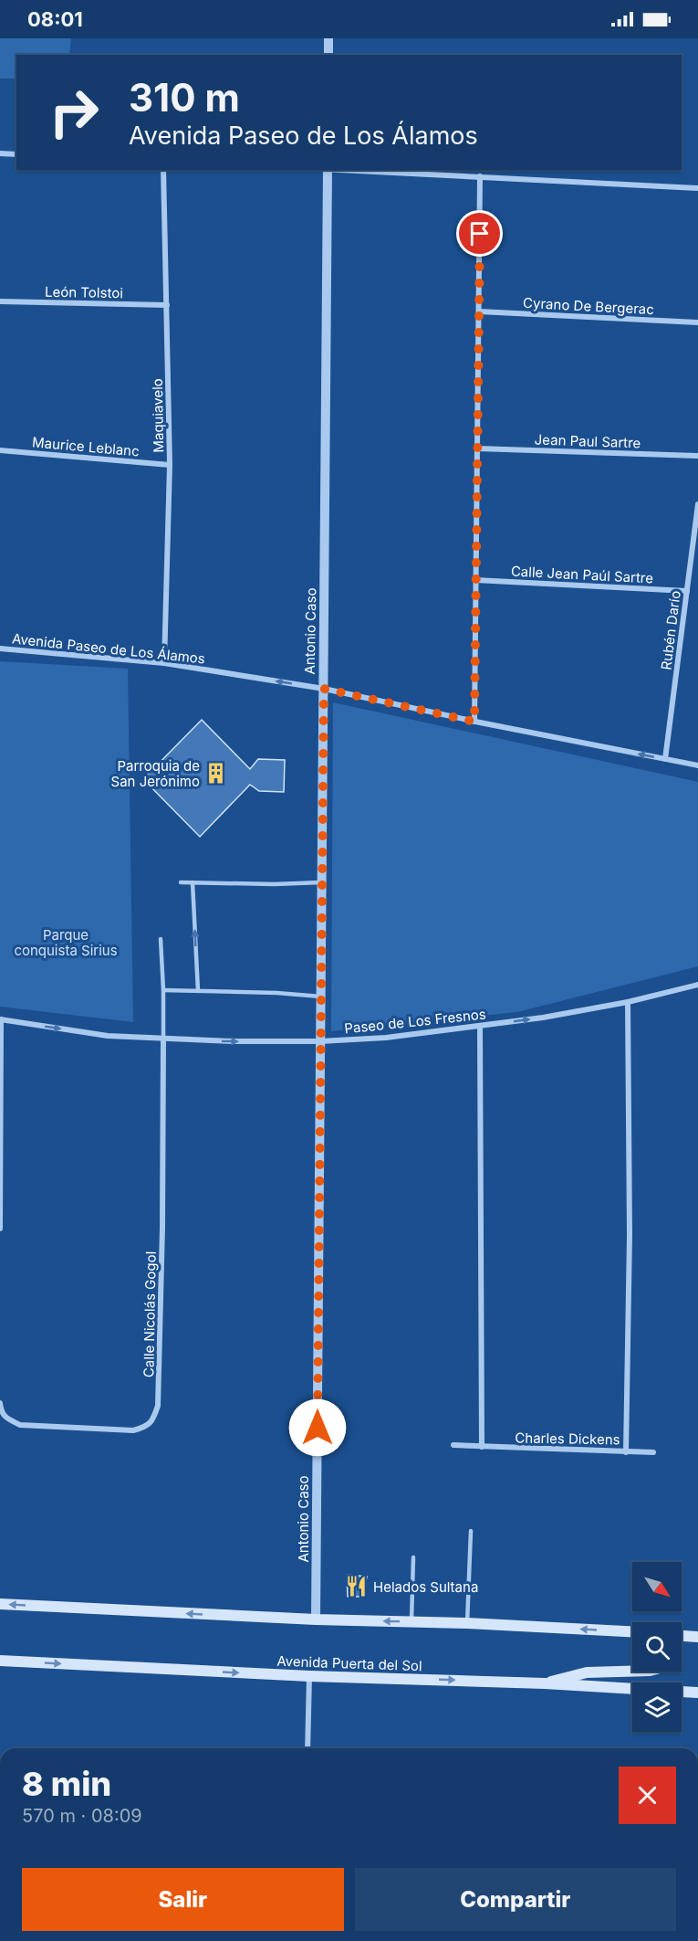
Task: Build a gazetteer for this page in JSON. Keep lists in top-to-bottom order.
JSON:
{
  "streets": {
    "main road": ["Avenida Puerta del Sol"],
    "street": [
      "León Tolstoi",
      "Cyrano De Bergerac",
      "Maquiavelo",
      "Jean Paul Sartre",
      "Maurice Leblanc",
      "Calle Jean Paúl Sartre",
      "Rubén Darío",
      "Antonio Caso",
      "Avenida Paseo de Los Álamos",
      "Paseo de Los Fresnos",
      "Calle Nicolás Gogol",
      "Charles Dickens"
    ]
  },
  "crossings": [
    ["León Tolstoi", "Maquiavelo"],
    ["Maquiavelo", "Maurice Leblanc"],
    ["Maquiavelo", "Avenida Paseo de Los Álamos"],
    ["Calle Jean Paúl Sartre", "Rubén Darío"],
    ["Rubén Darío", "Avenida Paseo de Los Álamos"],
    ["Antonio Caso", "Avenida Paseo de Los Álamos"],
    ["Antonio Caso", "Paseo de Los Fresnos"],
    ["Paseo de Los Fresnos", "Calle Nicolás Gogol"],
    ["Paseo de Los Fresnos", "Charles Dickens"]
  ],
  "one_way": ["Avenida Paseo de Los Álamos", "Paseo de Los Fresnos"],
  "parks": ["Parque conquista Sirius"],
  "places": {
    "building": ["Parroquia de San Jerónimo"],
    "restaurant": ["Helados Sultana"]
  },
  "north": "bottom right",
  "page": {
    "status": "08:01",
    "turn": ["310 m", "Avenida Paseo de Los Álamos"],
    "heading": ["8 min", "570 m · 08:09"],
    "buttons": ["Salir", "Compartir"]
  }
}
